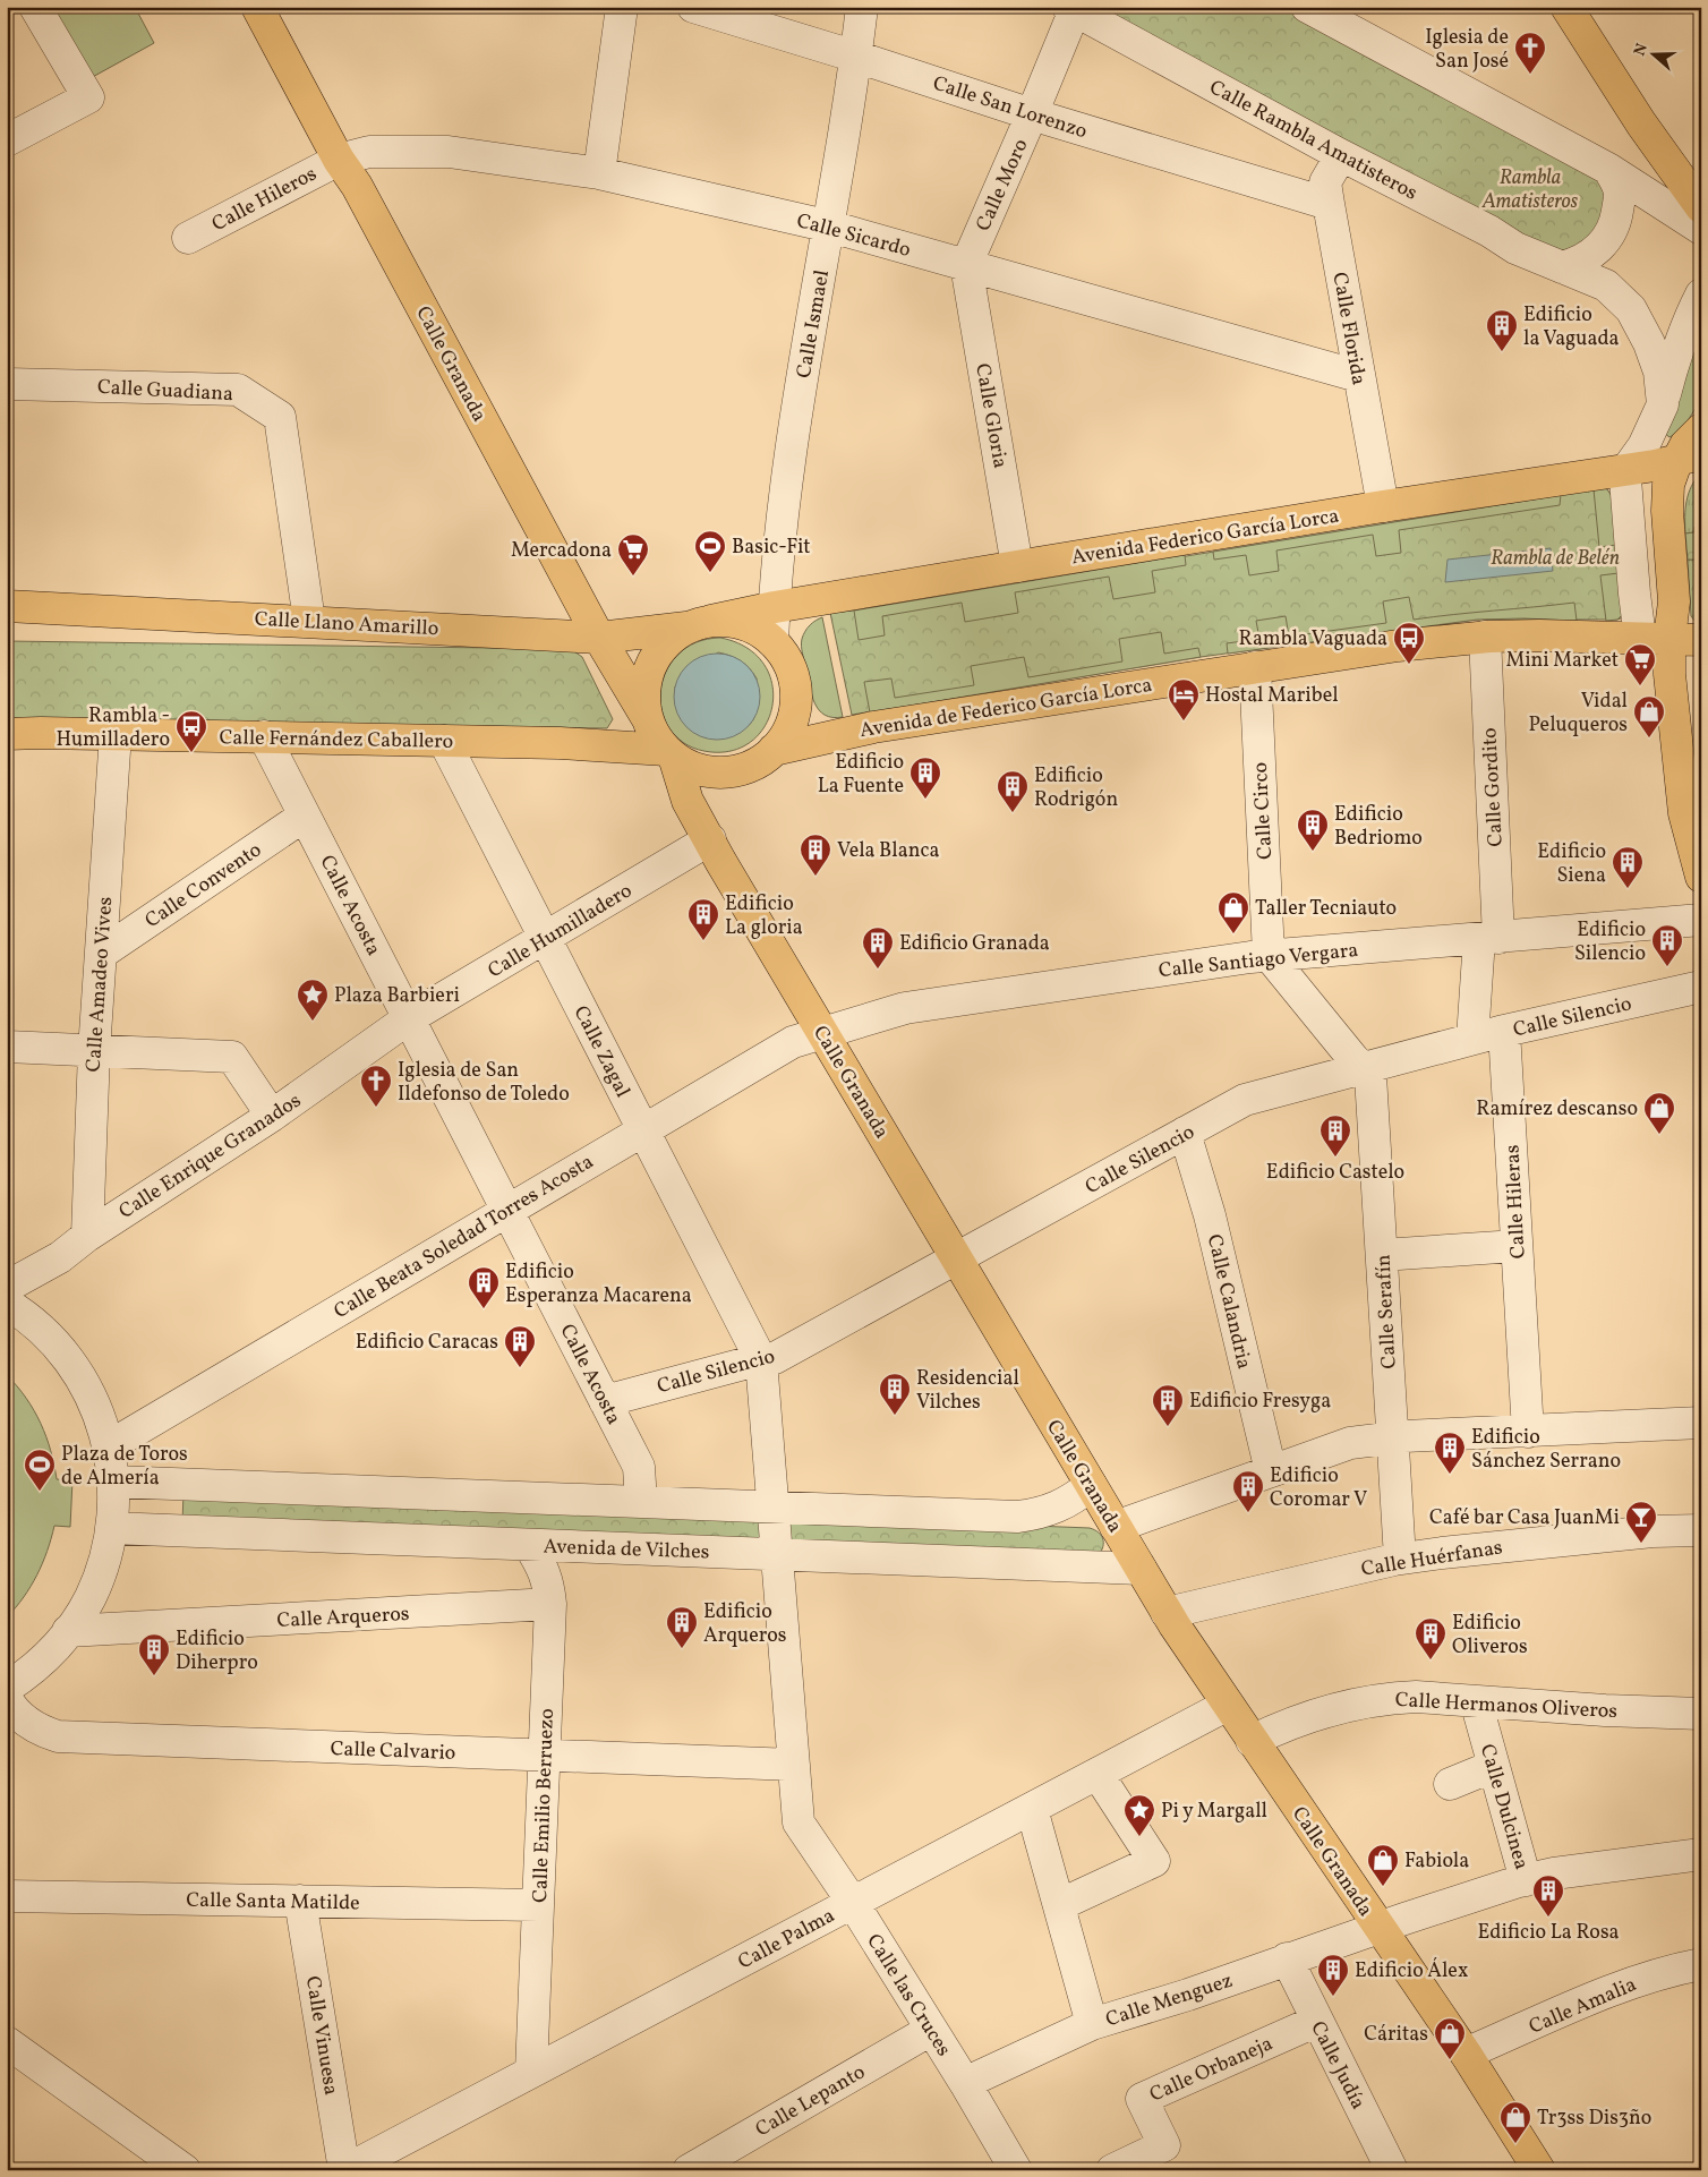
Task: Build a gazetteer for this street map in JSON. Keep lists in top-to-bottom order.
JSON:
{
  "streets": {
    "main road": [
      "Calle Granada",
      "Avenida Federico García Lorca",
      "Calle Llano Amarillo",
      "Avenida de Federico García Lorca",
      "Calle Fernández Caballero"
    ],
    "street": [
      "Calle San Lorenzo",
      "Calle Rambla Amatisteros",
      "Calle Moro",
      "Calle Hileros",
      "Calle Sicardo",
      "Calle Ismael",
      "Calle Florida",
      "Calle Guadiana",
      "Calle Gloria",
      "Calle Gordito",
      "Calle Circo",
      "Calle Convento",
      "Calle Acosta",
      "Calle Humilladero",
      "Calle Santiago Vergara",
      "Calle Amadeo Vives",
      "Calle Silencio",
      "Calle Zagal",
      "Calle Enrique Granados",
      "Calle Hileras",
      "Calle Beata Soledad Torres Acosta",
      "Calle Calandria",
      "Calle Serafín",
      "Avenida de Vilches",
      "Calle Huérfanas",
      "Calle Arqueros",
      "Calle Hermanos Oliveros",
      "Calle Calvario",
      "Calle Emilio Berruezo",
      "Calle Dulcinea",
      "Calle Santa Matilde",
      "Calle Palma",
      "Calle las Cruces",
      "Calle Menguez",
      "Calle Amalia",
      "Calle Vinuesa",
      "Calle Judía",
      "Calle Orbaneja",
      "Calle Lepanto"
    ]
  },
  "crossings": [
    ["Calle San Lorenzo", "Calle Moro"],
    ["Calle San Lorenzo", "Calle Ismael"],
    ["Calle San Lorenzo", "Calle Florida"],
    ["Calle Rambla Amatisteros", "Calle Moro"],
    ["Calle Rambla Amatisteros", "Calle Florida"],
    ["Calle Moro", "Calle Sicardo"],
    ["Calle Moro", "Calle Gloria"],
    ["Calle Hileros", "Calle Sicardo"],
    ["Calle Hileros", "Calle Granada"],
    ["Calle Sicardo", "Calle Ismael"],
    ["Calle Sicardo", "Calle Florida"],
    ["Calle Sicardo", "Calle Granada"],
    ["Calle Sicardo", "Calle Gloria"],
    ["Calle Ismael", "Calle Granada"],
    ["Calle Ismael", "Avenida Federico García Lorca"],
    ["Calle Ismael", "Calle Llano Amarillo"],
    ["Calle Ismael", "Avenida de Federico García Lorca"],
    ["Calle Ismael", "Calle Fernández Caballero"],
    ["Calle Florida", "Avenida Federico García Lorca"],
    ["Calle Granada", "Avenida Federico García Lorca"],
    ["Calle Granada", "Calle Llano Amarillo"],
    ["Calle Granada", "Avenida de Federico García Lorca"],
    ["Calle Granada", "Calle Fernández Caballero"],
    ["Calle Granada", "Calle Humilladero"],
    ["Calle Granada", "Calle Santiago Vergara"],
    ["Calle Granada", "Calle Silencio"],
    ["Calle Granada", "Calle Beata Soledad Torres Acosta"],
    ["Calle Granada", "Avenida de Vilches"],
    ["Calle Granada", "Calle Huérfanas"],
    ["Calle Granada", "Calle Hermanos Oliveros"],
    ["Calle Granada", "Calle Palma"],
    ["Calle Granada", "Calle Menguez"],
    ["Calle Granada", "Calle Amalia"],
    ["Calle Guadiana", "Calle Llano Amarillo"],
    ["Calle Gloria", "Avenida Federico García Lorca"],
    ["Avenida Federico García Lorca", "Calle Llano Amarillo"],
    ["Avenida Federico García Lorca", "Avenida de Federico García Lorca"],
    ["Avenida Federico García Lorca", "Calle Fernández Caballero"],
    ["Calle Llano Amarillo", "Avenida de Federico García Lorca"],
    ["Calle Llano Amarillo", "Calle Fernández Caballero"],
    ["Avenida de Federico García Lorca", "Calle Fernández Caballero"],
    ["Avenida de Federico García Lorca", "Calle Gordito"],
    ["Avenida de Federico García Lorca", "Calle Circo"],
    ["Calle Fernández Caballero", "Calle Acosta"],
    ["Calle Fernández Caballero", "Calle Amadeo Vives"],
    ["Calle Fernández Caballero", "Calle Zagal"],
    ["Calle Gordito", "Calle Santiago Vergara"],
    ["Calle Gordito", "Calle Silencio"],
    ["Calle Circo", "Calle Santiago Vergara"],
    ["Calle Convento", "Calle Acosta"],
    ["Calle Convento", "Calle Amadeo Vives"],
    ["Calle Acosta", "Calle Humilladero"],
    ["Calle Acosta", "Calle Silencio"],
    ["Calle Acosta", "Calle Enrique Granados"],
    ["Calle Acosta", "Calle Beata Soledad Torres Acosta"],
    ["Calle Humilladero", "Calle Zagal"],
    ["Calle Humilladero", "Calle Enrique Granados"],
    ["Calle Santiago Vergara", "Calle Beata Soledad Torres Acosta"],
    ["Calle Amadeo Vives", "Calle Enrique Granados"],
    ["Calle Silencio", "Calle Zagal"],
    ["Calle Silencio", "Calle Hileras"],
    ["Calle Silencio", "Calle Calandria"],
    ["Calle Silencio", "Calle Serafín"],
    ["Calle Silencio", "Calle las Cruces"],
    ["Calle Zagal", "Calle Beata Soledad Torres Acosta"],
    ["Calle Zagal", "Calle las Cruces"],
    ["Calle Serafín", "Calle Huérfanas"],
    ["Avenida de Vilches", "Calle Emilio Berruezo"],
    ["Avenida de Vilches", "Calle las Cruces"],
    ["Calle Arqueros", "Calle Emilio Berruezo"],
    ["Calle Hermanos Oliveros", "Calle Dulcinea"],
    ["Calle Calvario", "Calle Emilio Berruezo"],
    ["Calle Calvario", "Calle las Cruces"],
    ["Calle Emilio Berruezo", "Calle Santa Matilde"],
    ["Calle Emilio Berruezo", "Calle Palma"],
    ["Calle Dulcinea", "Calle Menguez"],
    ["Calle Santa Matilde", "Calle Vinuesa"],
    ["Calle Palma", "Calle las Cruces"],
    ["Calle Palma", "Calle Vinuesa"],
    ["Calle las Cruces", "Calle Menguez"],
    ["Calle las Cruces", "Calle Lepanto"],
    ["Calle Menguez", "Calle Judía"],
    ["Calle Judía", "Calle Orbaneja"]
  ],
  "parks": ["Rambla Amatisteros", "Rambla de Belén"],
  "places": {
    "church": ["Iglesia de San José", "Iglesia de San Ildefonso de Toledo"],
    "building": [
      "Edificio la Vaguada",
      "Edificio La Fuente",
      "Edificio Rodrigón",
      "Edificio Bedriomo",
      "Vela Blanca",
      "Edificio Siena",
      "Edificio La gloria",
      "Edificio Silencio",
      "Edificio Granada",
      "Edificio Castelo",
      "Edificio Esperanza Macarena",
      "Edificio Caracas",
      "Residencial Vilches",
      "Edificio Fresyga",
      "Edificio Sánchez Serrano",
      "Edificio Coromar V",
      "Edificio Arqueros",
      "Edificio Oliveros",
      "Edificio Diherpro",
      "Edificio La Rosa",
      "Edificio Álex"
    ],
    "sports": ["Basic-Fit", "Plaza de Toros de Almería"],
    "supermarket": ["Mercadona", "Mini Market"],
    "bus stop": ["Rambla Vaguada", "Rambla - Humilladero"],
    "hotel": ["Hostal Maribel"],
    "shop": [
      "Vidal Peluqueros",
      "Taller Tecniauto",
      "Ramírez descanso",
      "Fabiola",
      "Cáritas",
      "Tr3ss Dis3ño"
    ],
    "place": ["Plaza Barbieri", "Pi y Margall"],
    "bar": ["Café bar Casa JuanMi"]
  },
  "north": "left"
}
